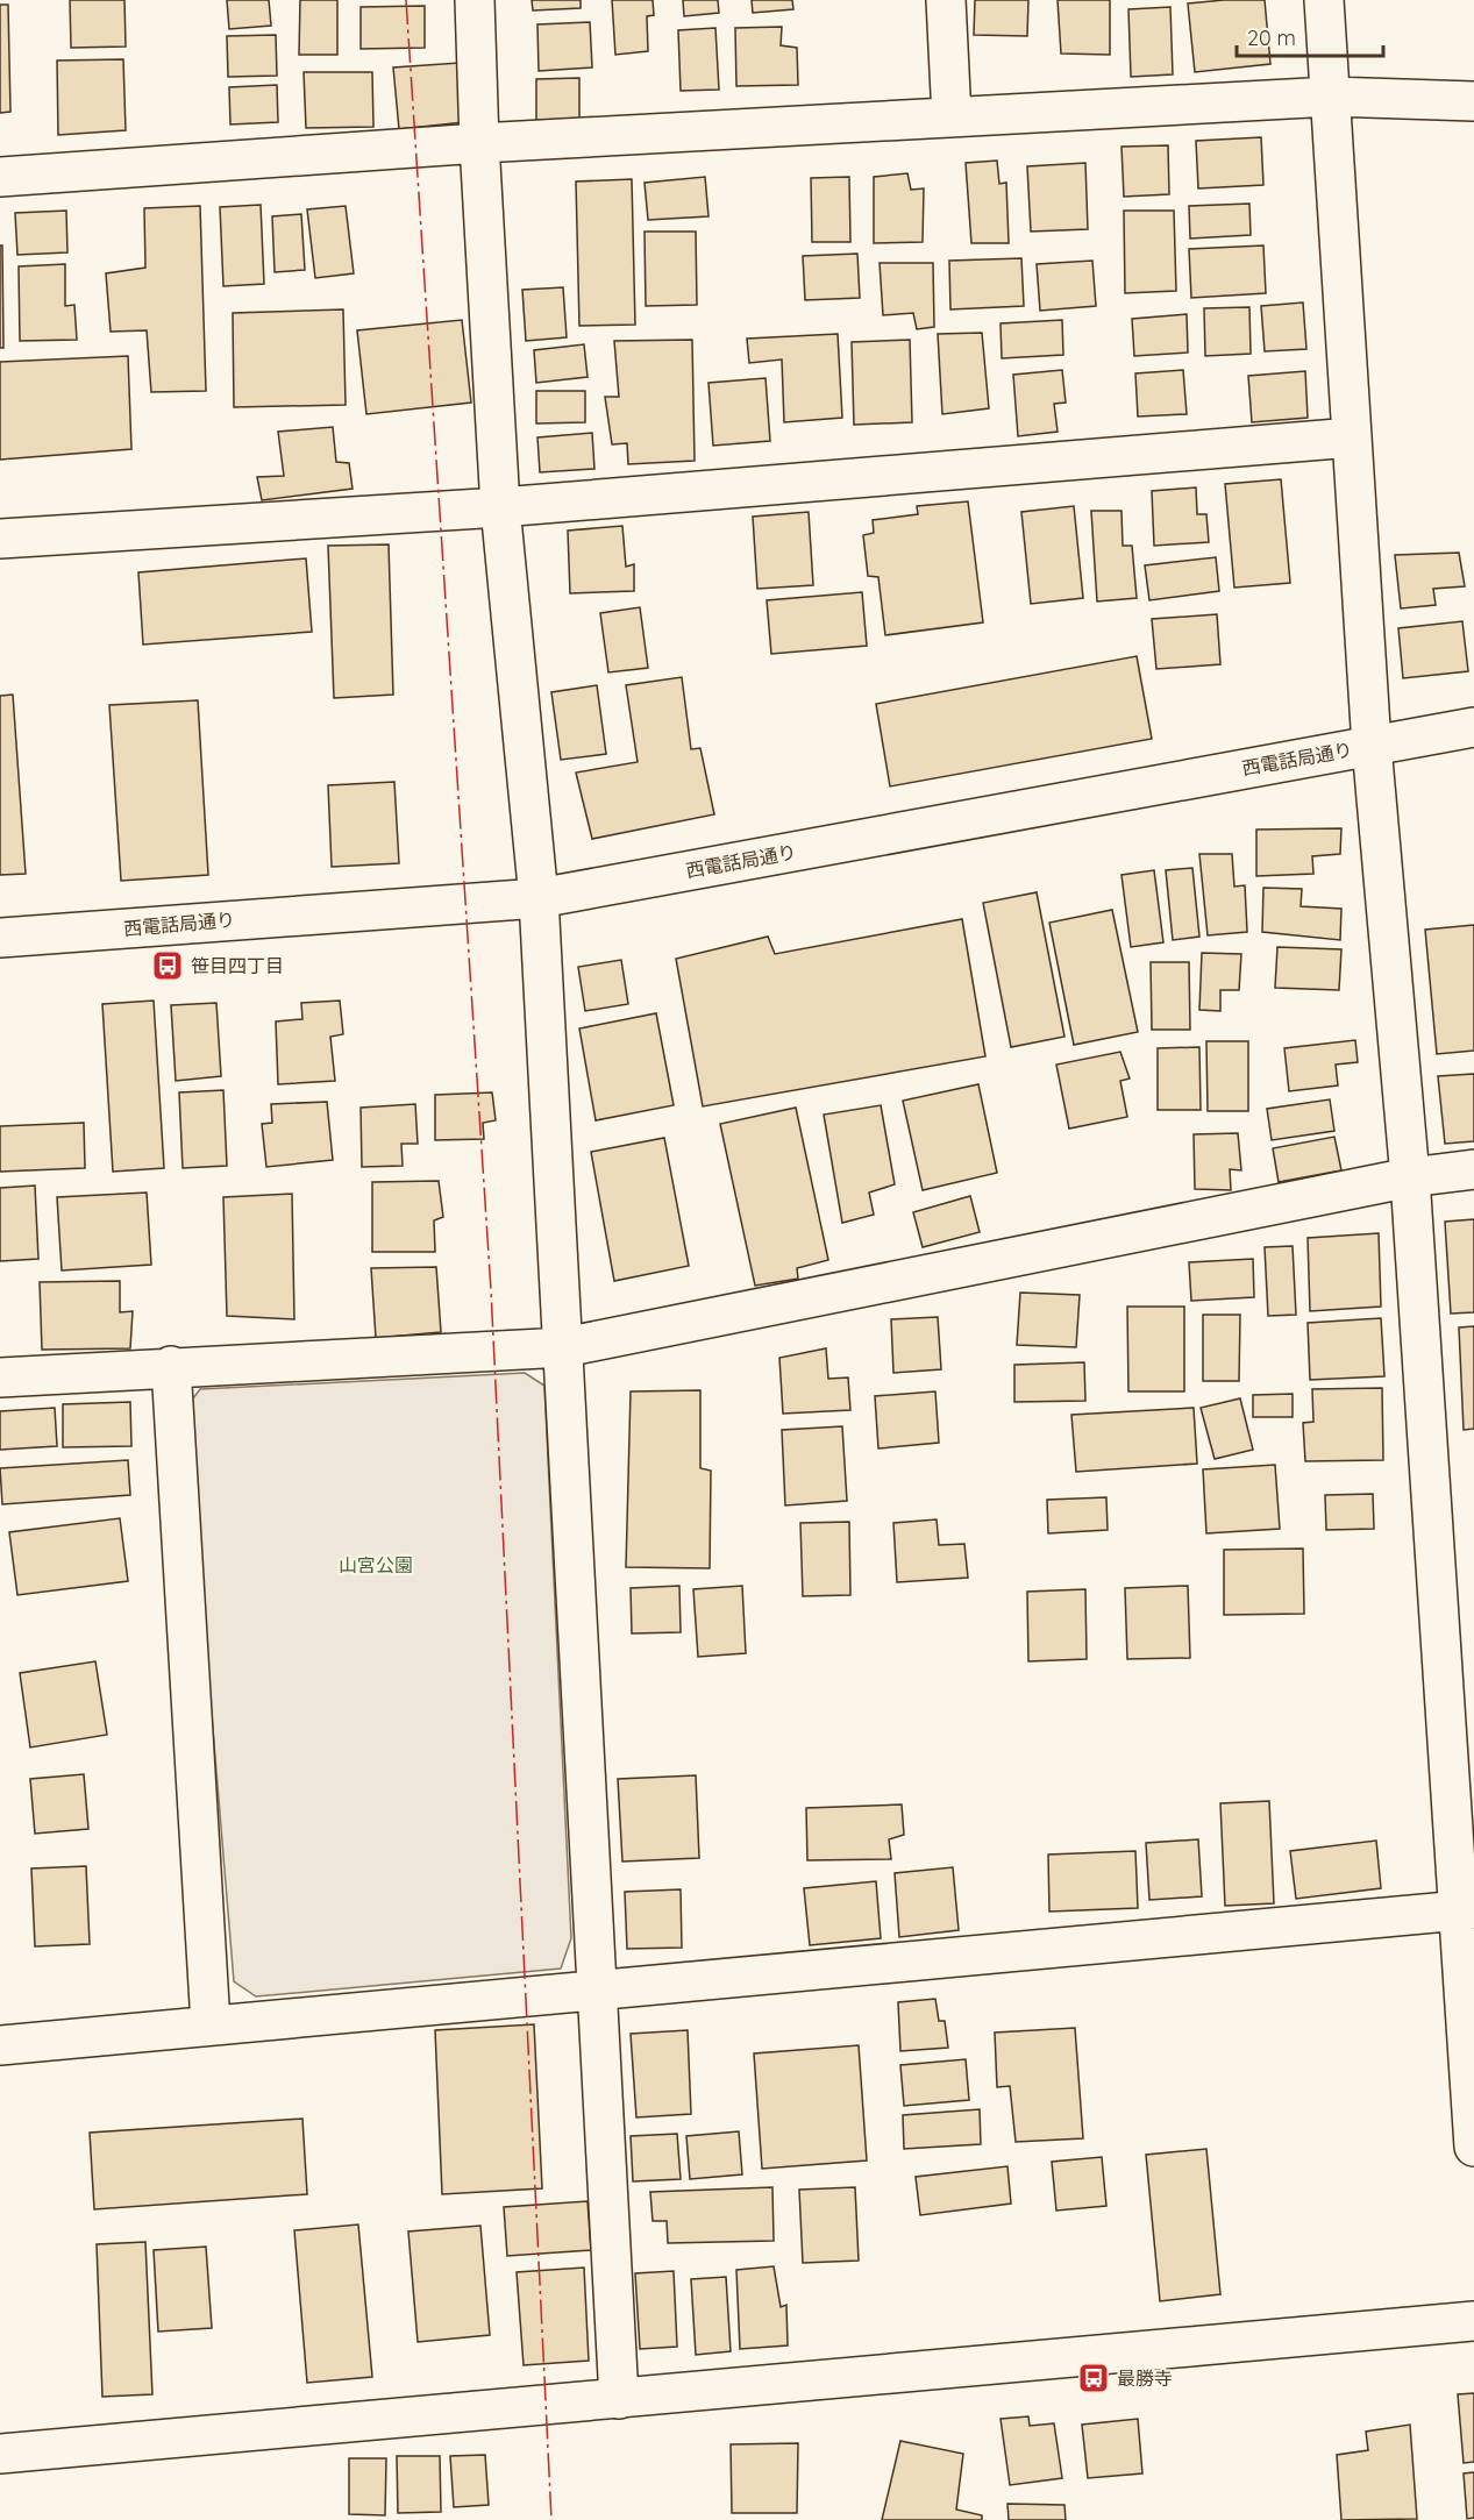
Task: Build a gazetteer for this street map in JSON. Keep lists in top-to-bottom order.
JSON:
{
  "streets": {
    "street": ["西電話局通り"]
  },
  "parks": ["山宮公園"],
  "places": {
    "bus stop": ["笹目四丁目", "最勝寺"]
  },
  "scale_bar": "20 m"
}
